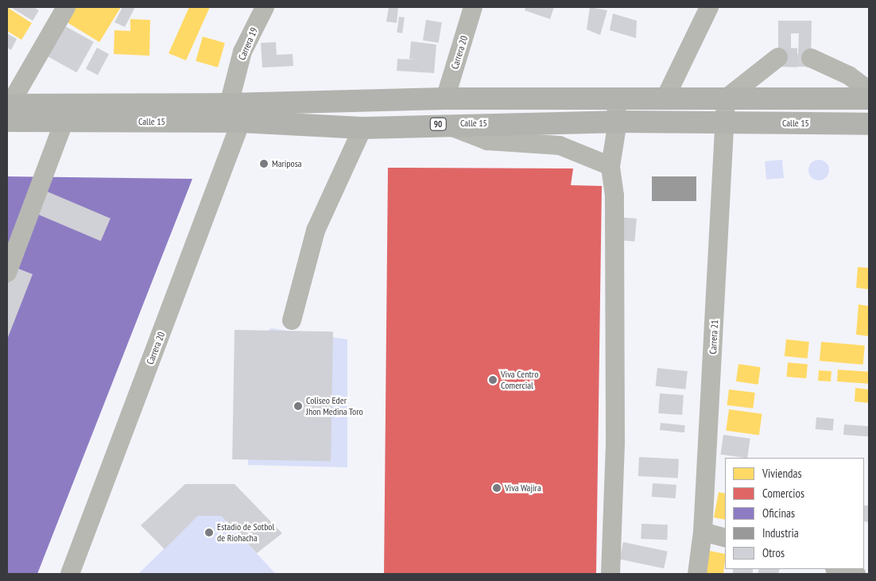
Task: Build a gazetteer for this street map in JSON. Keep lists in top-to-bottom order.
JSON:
{
  "streets": {
    "highway": ["Calle 15", "90"],
    "street": ["Carrera 19", "Carrera 20", "Carrera 21"]
  },
  "crossings": [
    ["Carrera 19", "Calle 15"],
    ["Carrera 20", "Calle 15"],
    ["Calle 15", "Carrera 21"]
  ],
  "places": [
    "Mariposa",
    "Viva Centro Comercial",
    "Coliseo Eder Jhon Medina Toro",
    "Viva Wajira",
    "Estadio de Sotbol de Riohacha"
  ],
  "legend": [
    "Viviendas",
    "Comercios",
    "Oficinas",
    "Industria",
    "Otros"
  ]
}
